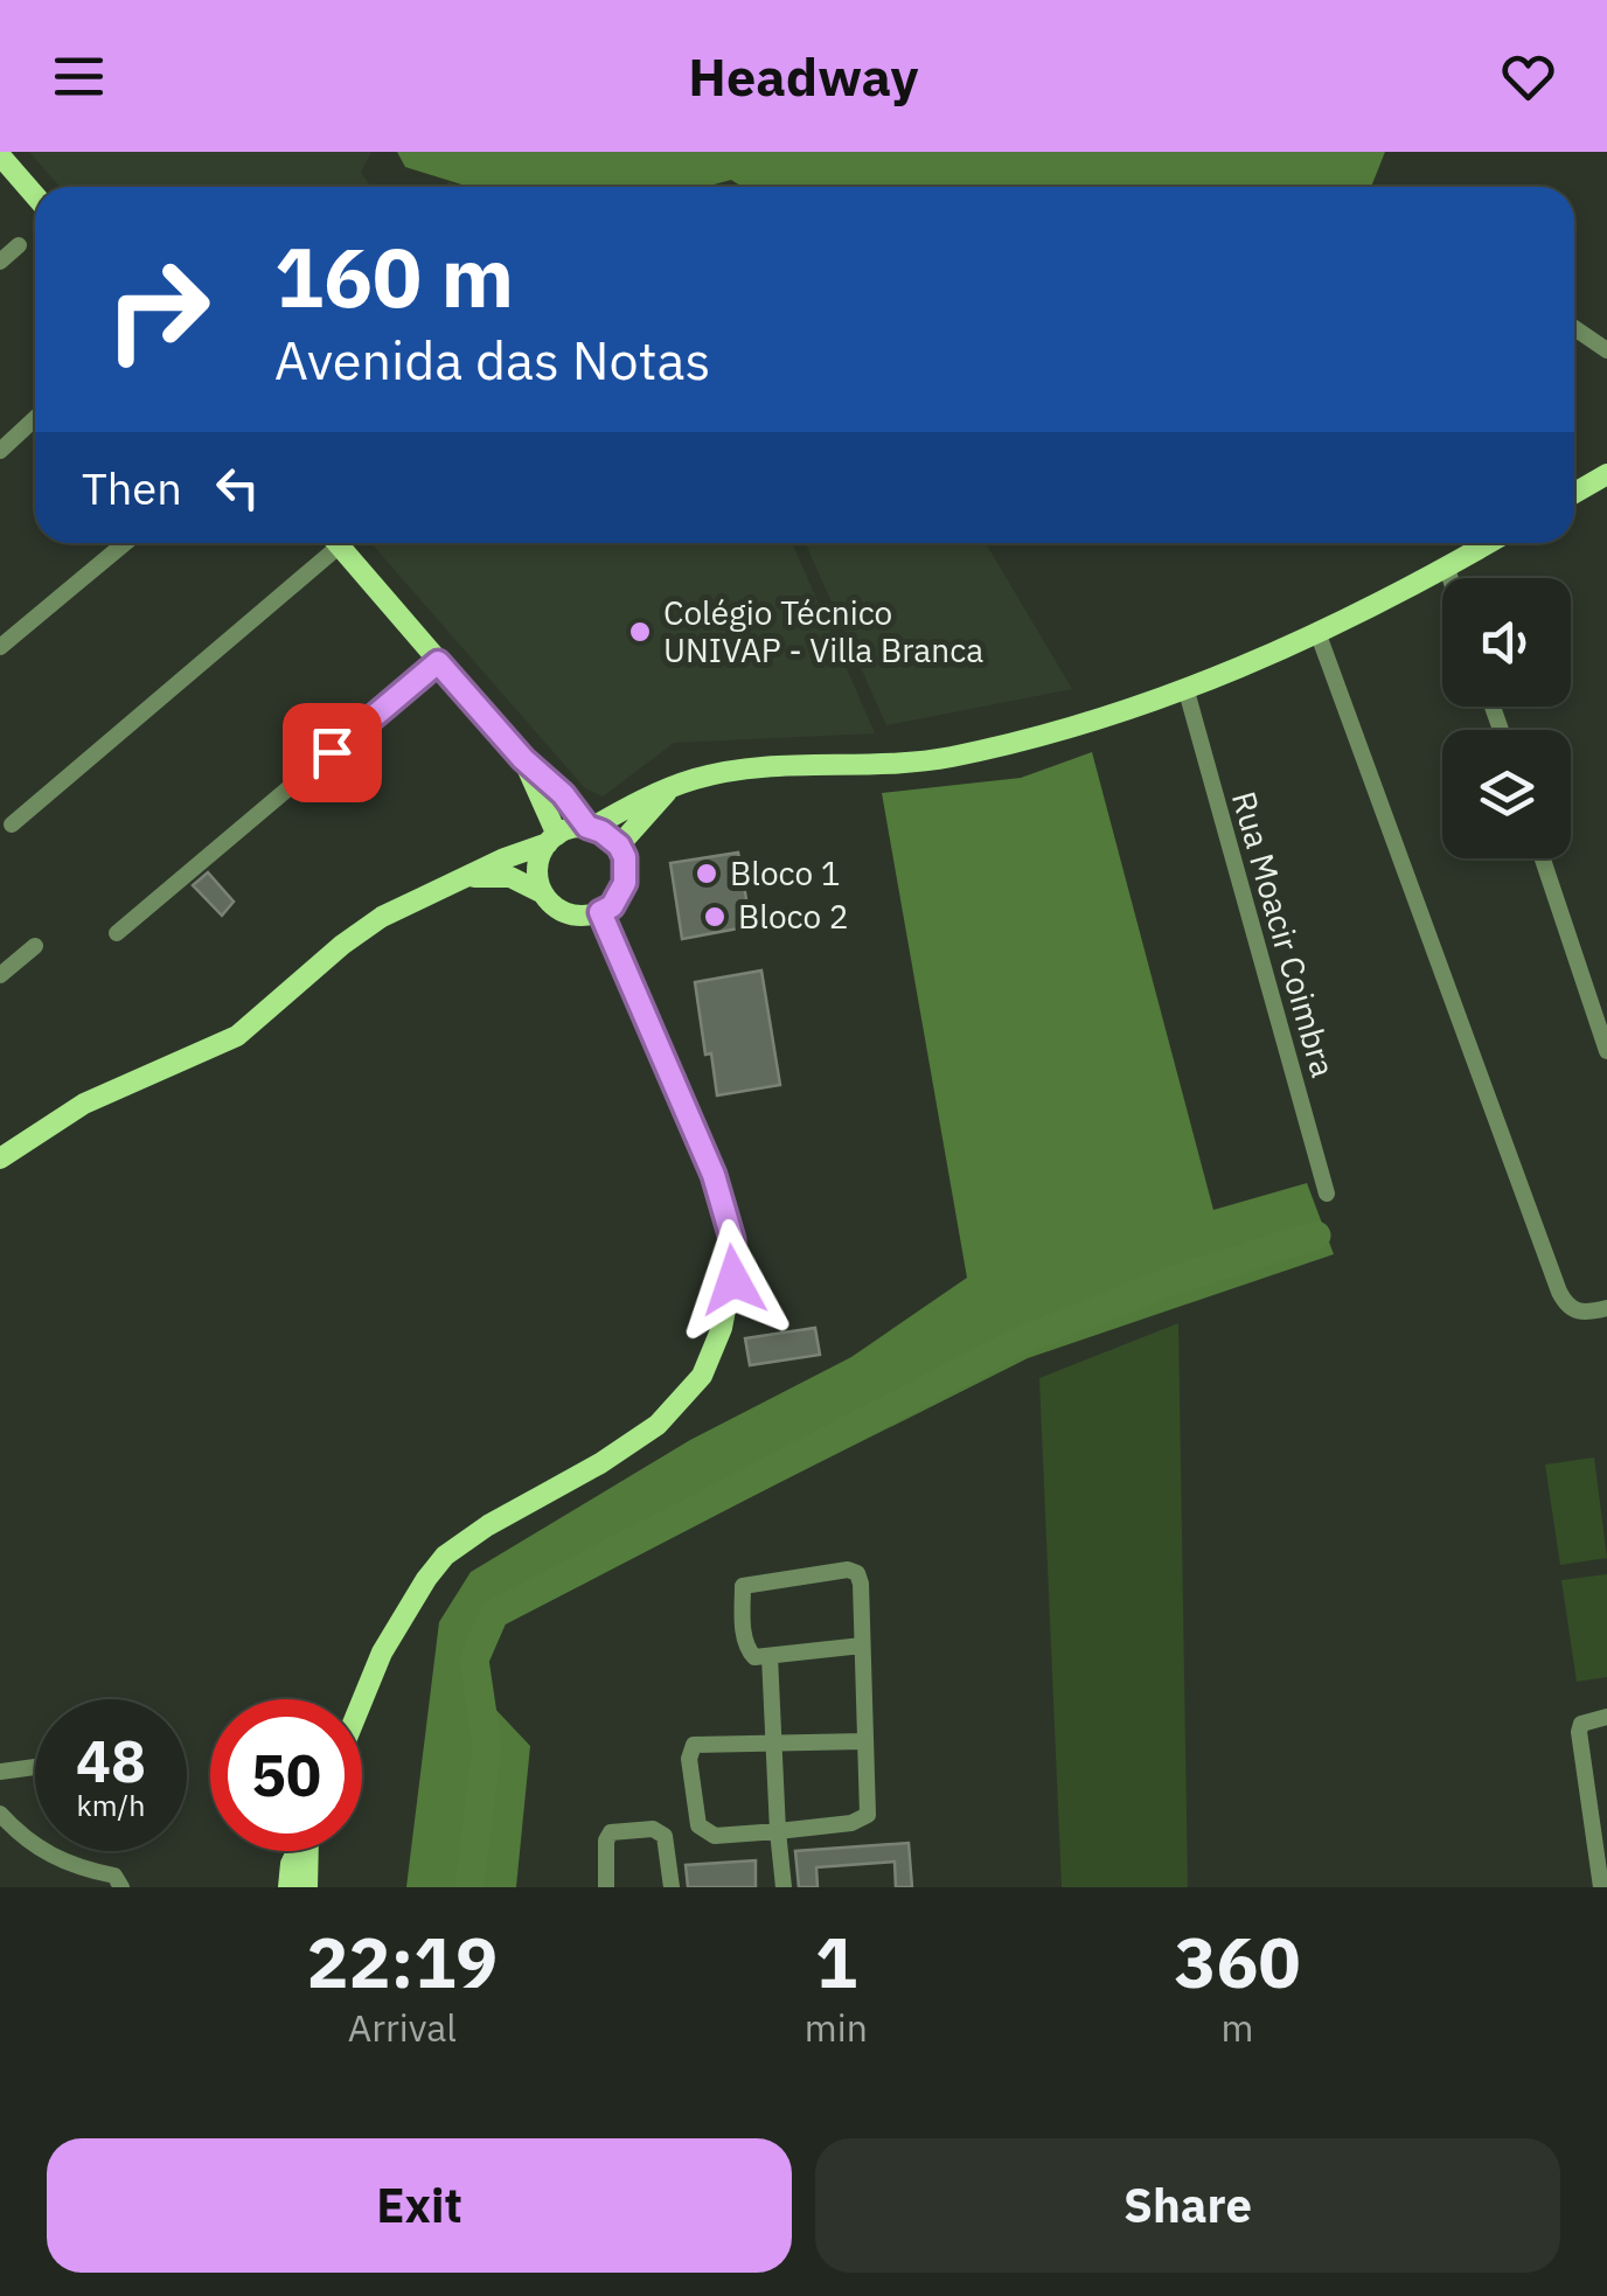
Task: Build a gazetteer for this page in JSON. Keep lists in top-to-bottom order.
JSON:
{
  "streets": {
    "street": ["Rua Moacir Coimbra"]
  },
  "places": ["Colégio Técnico UNIVAP - Villa Branca", "Bloco 1", "Bloco 2"],
  "page": {
    "header": "Headway",
    "turn": ["160 m", "Avenida das Notas"],
    "then": "Then",
    "speed": "48 km/h",
    "limit": "50",
    "eta": [
      "22:19",
      "Arrival",
      "1",
      "min",
      "360",
      "m"
    ],
    "buttons": ["Exit", "Share"]
  }
}
